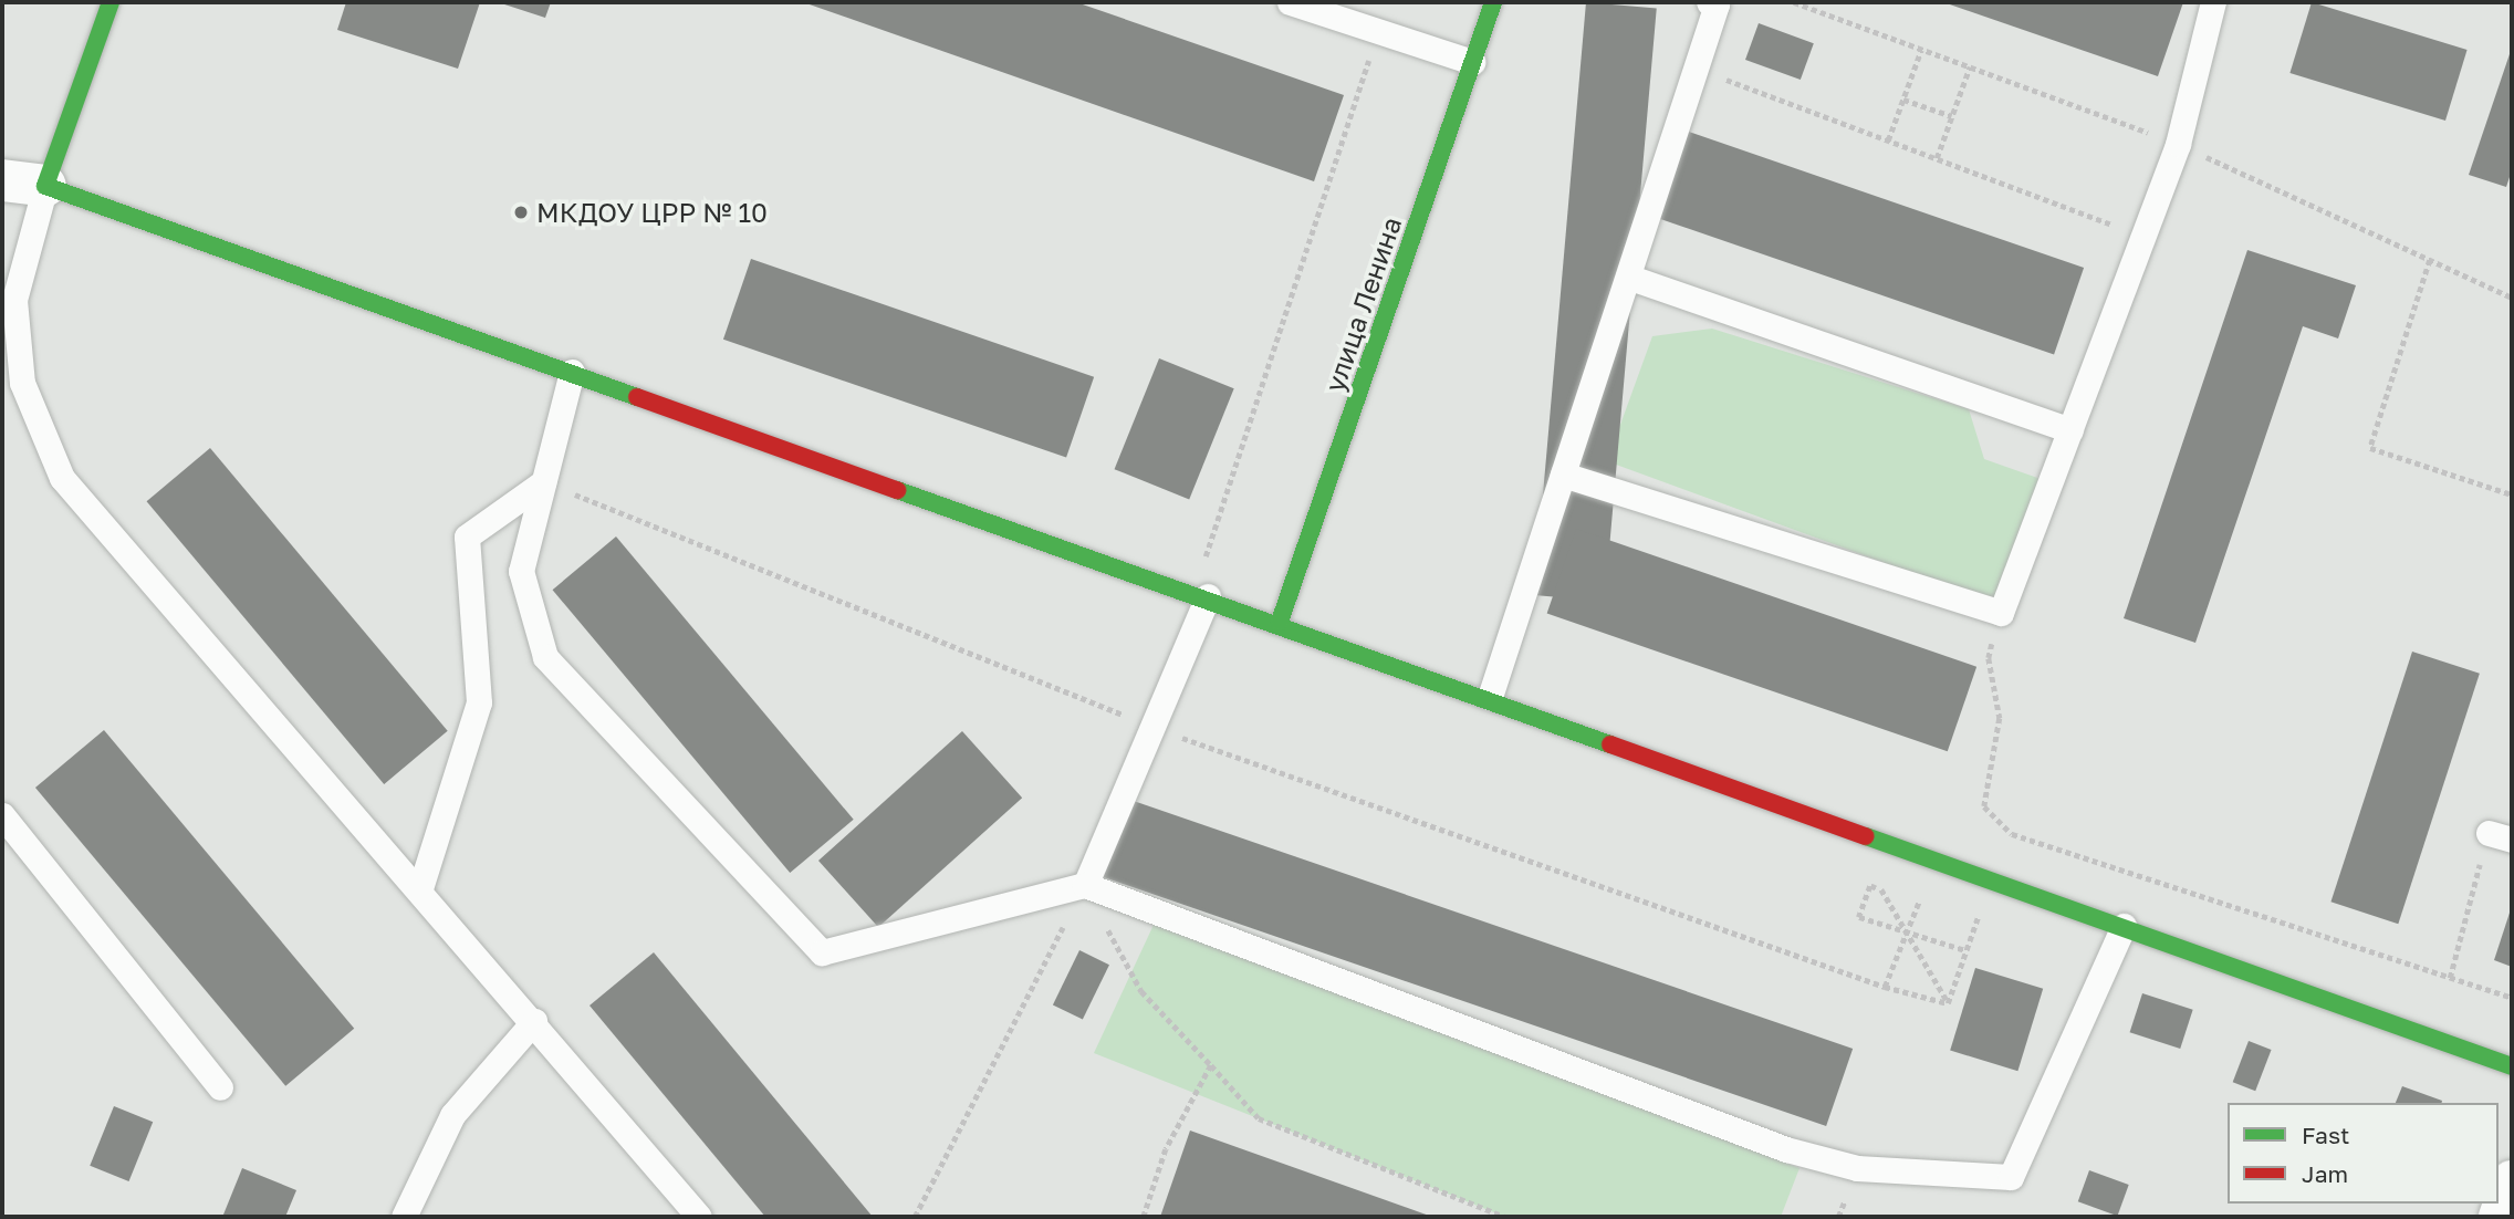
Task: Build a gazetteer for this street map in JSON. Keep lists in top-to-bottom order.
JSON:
{
  "streets": {
    "street": ["улица Ленина"]
  },
  "places": ["МКДОУ ЦРР № 10"],
  "legend": ["Fast", "Jam"]
}
